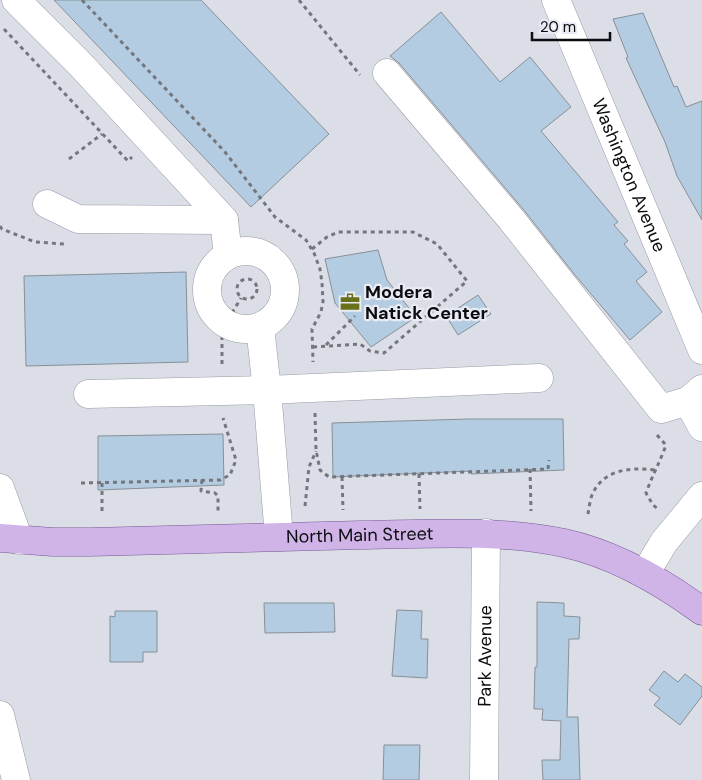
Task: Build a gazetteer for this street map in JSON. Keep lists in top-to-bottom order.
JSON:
{
  "streets": {
    "main road": ["North Main Street"],
    "street": ["Washington Avenue", "Park Avenue"]
  },
  "crossings": [
    ["North Main Street", "Park Avenue"]
  ],
  "places": {
    "office": ["Modera Natick Center"]
  },
  "scale_bar": "20 m"
}
